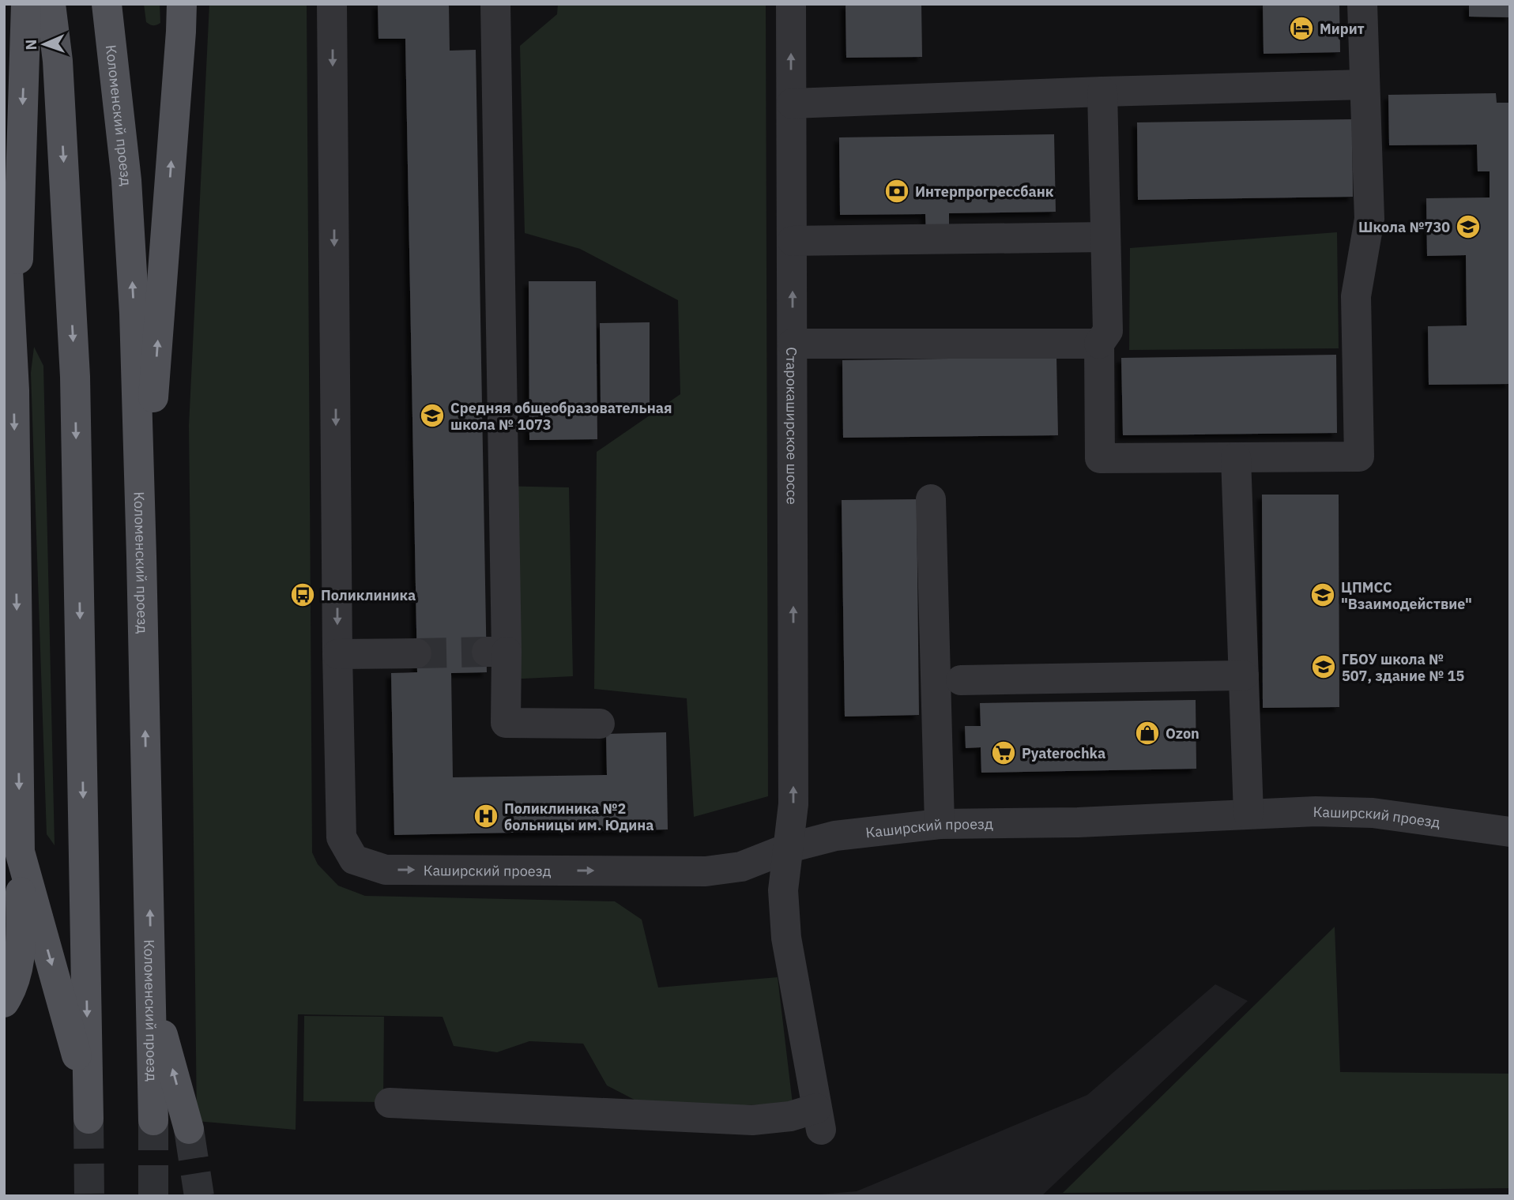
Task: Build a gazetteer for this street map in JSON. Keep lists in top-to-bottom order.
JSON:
{
  "streets": {
    "main road": ["Коломенский проезд"],
    "street": ["Старокаширское шоссе", "Каширский проезд"]
  },
  "crossings": [
    ["Старокаширское шоссе", "Каширский проезд"]
  ],
  "places": {
    "hotel": ["Мирит"],
    "bank": ["Интерпрогрессбанк"],
    "school or university": [
      "Школа №730",
      "Средняя общеобразовательная школа № 1073",
      "ЦПМСС \"Взаимодействие\"",
      "ГБОУ школа № 507, здание № 15"
    ],
    "bus stop": ["Поликлиника"],
    "shop": ["Ozon"],
    "supermarket": ["Pyaterochka"],
    "hospital": ["Поликлиника №2 больницы им. Юдина"]
  },
  "north": "left"
}
